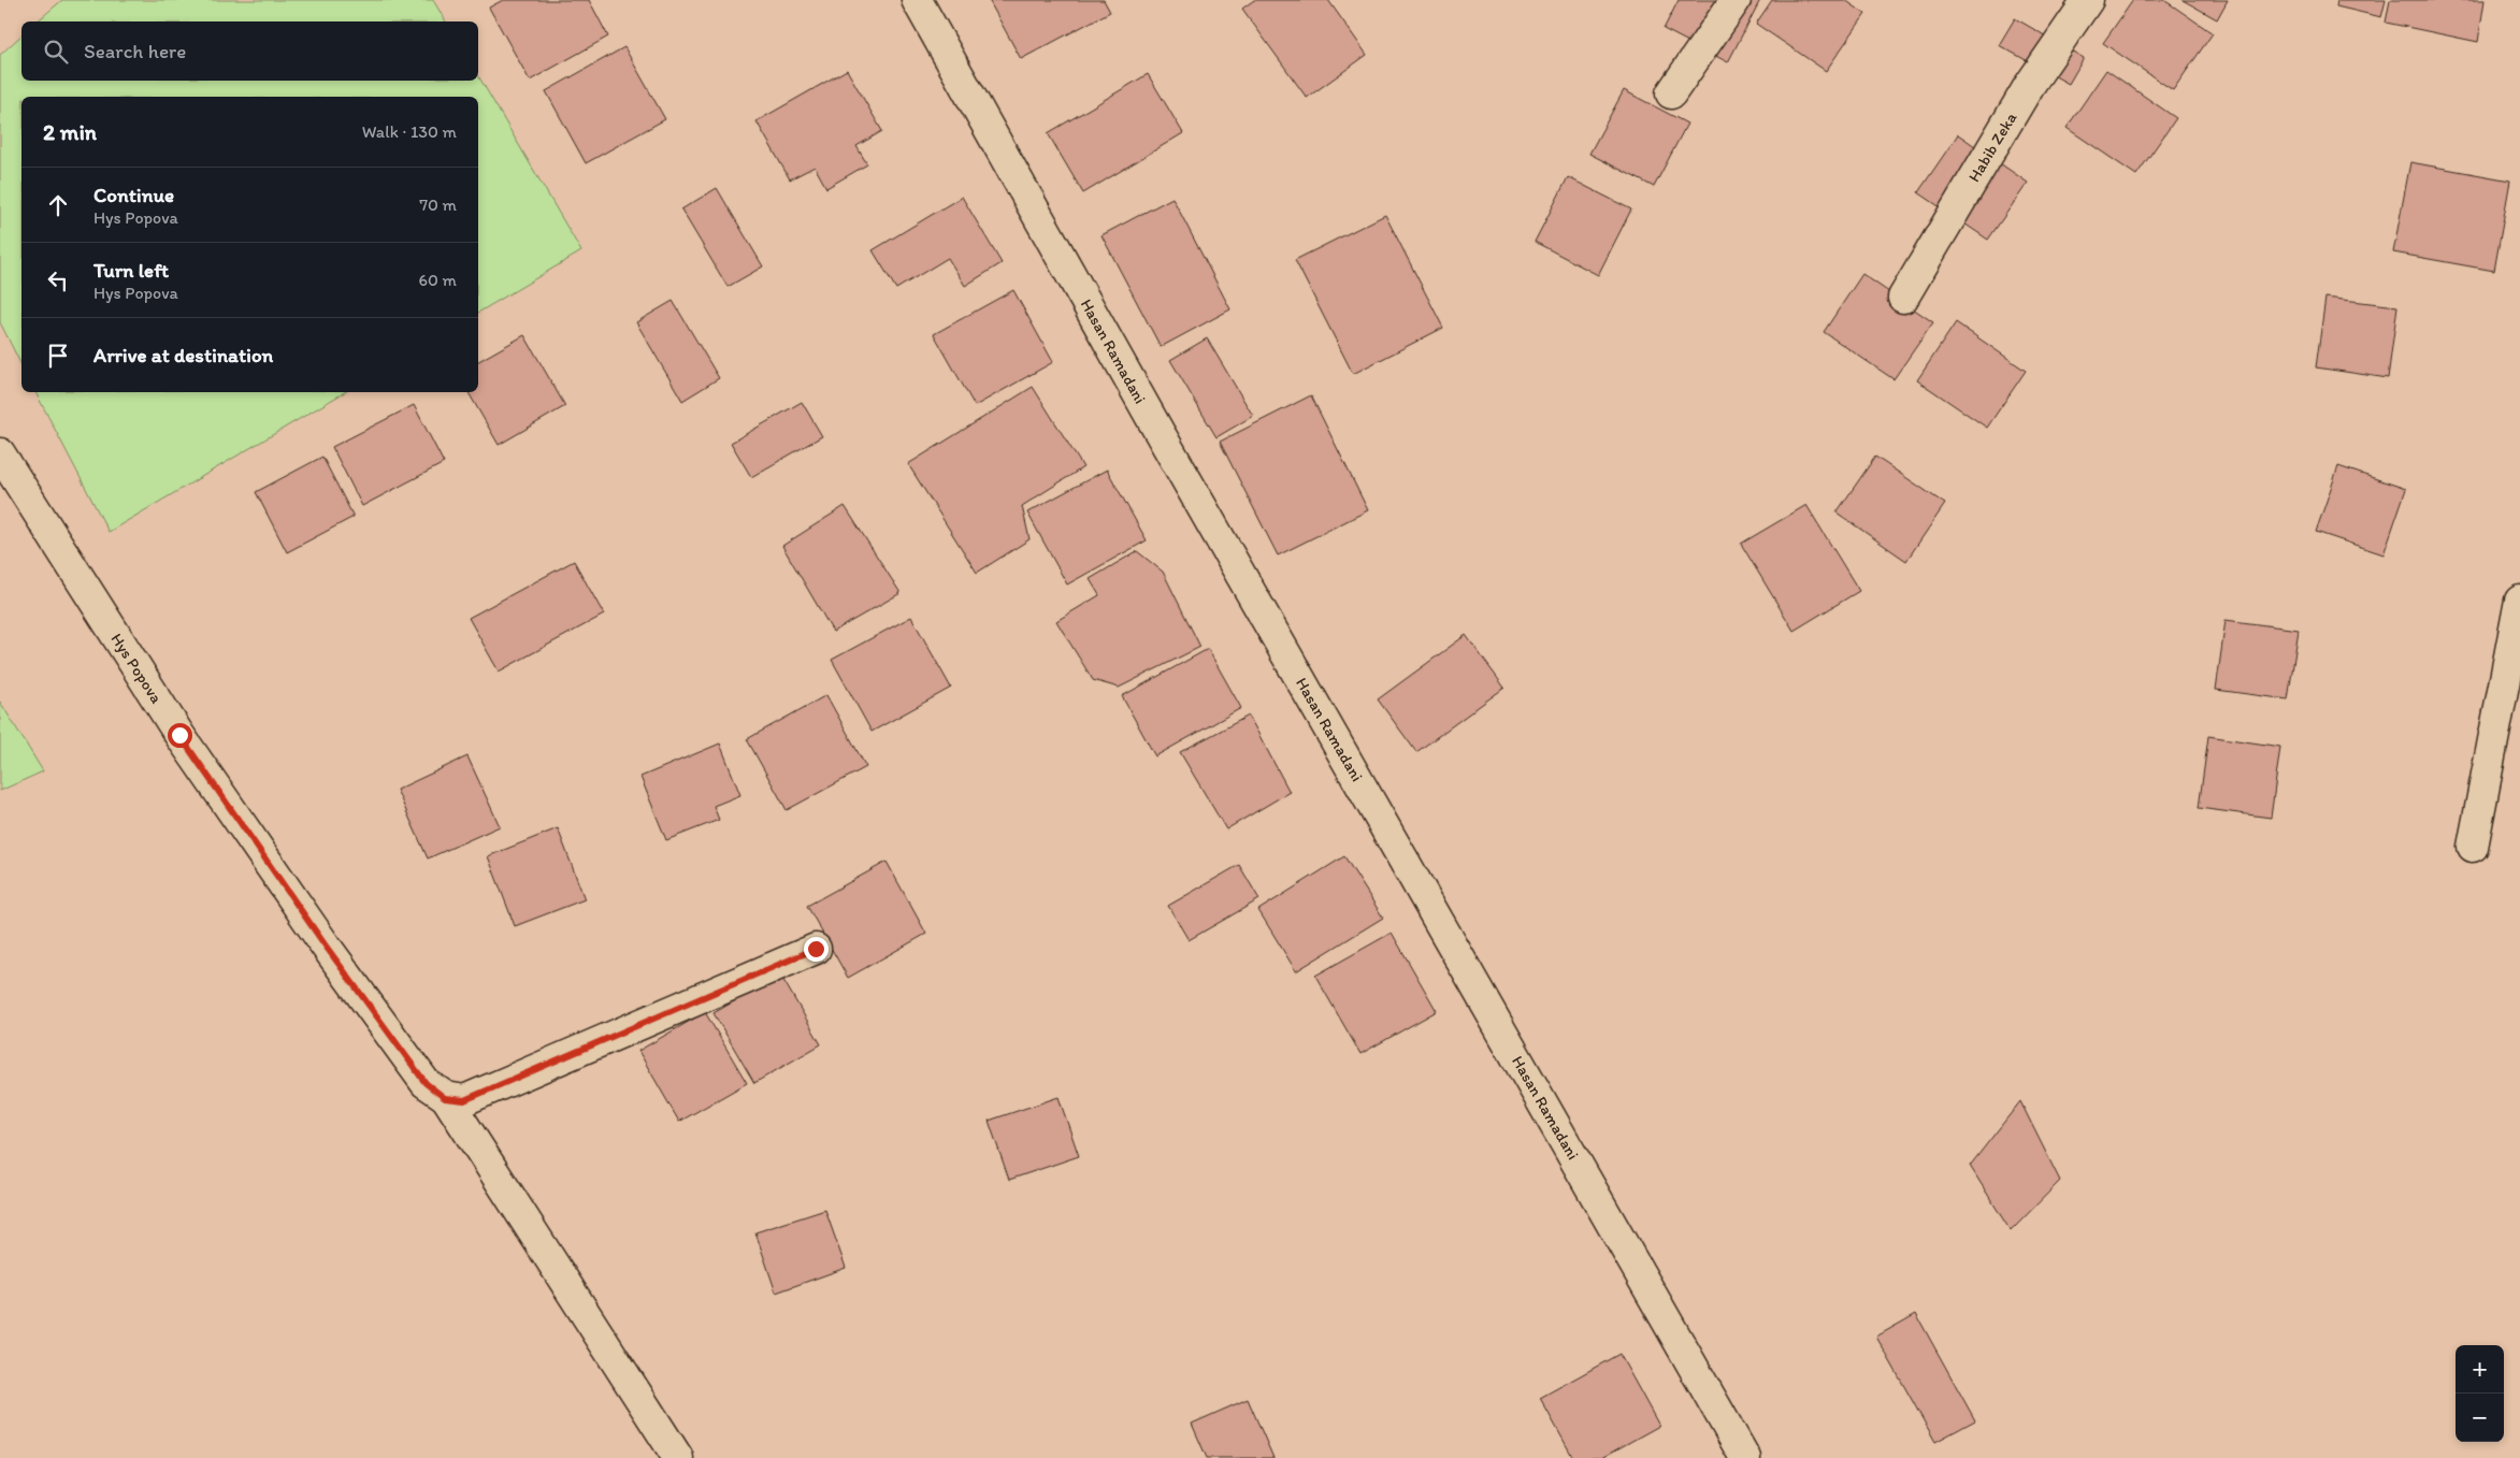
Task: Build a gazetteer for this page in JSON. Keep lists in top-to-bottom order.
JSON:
{
  "streets": {
    "street": ["Habib Zeka", "Hasan Ramadani", "Hys Popova"]
  },
  "page": {
    "search": "Search here",
    "heading": ["2 min", "Walk · 130 m"],
    "list": [
      ["Continue", "Hys Popova", "70 m"],
      ["Turn left", "Hys Popova", "60 m"],
      "Arrive at destination"
    ],
    "map_buttons": ["+", "−"]
  }
}
